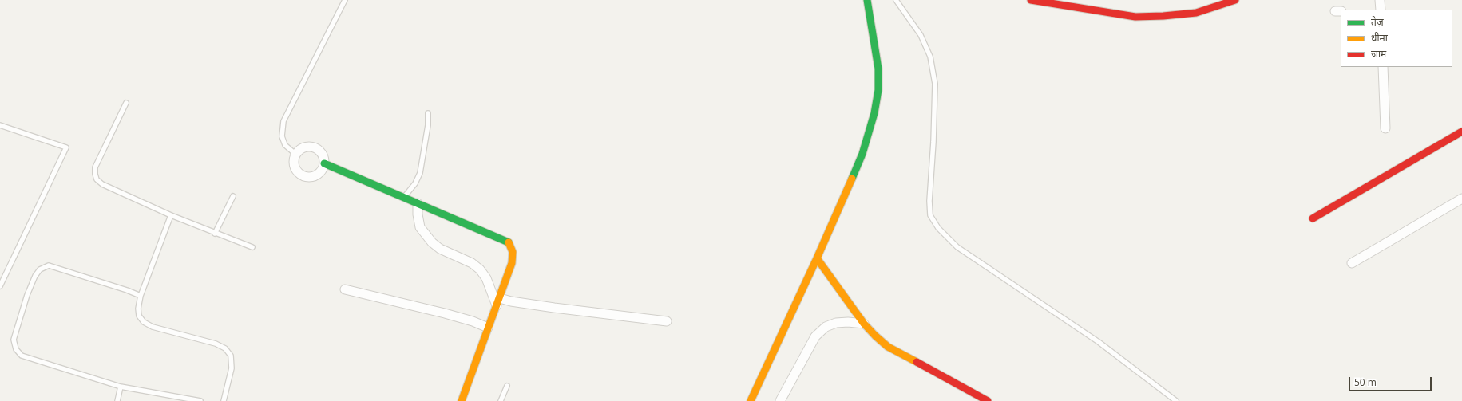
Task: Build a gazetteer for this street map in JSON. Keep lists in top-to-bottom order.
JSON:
{
  "legend": ["तेज़", "धीमा", "जाम"],
  "scale_bar": "50 m"
}
